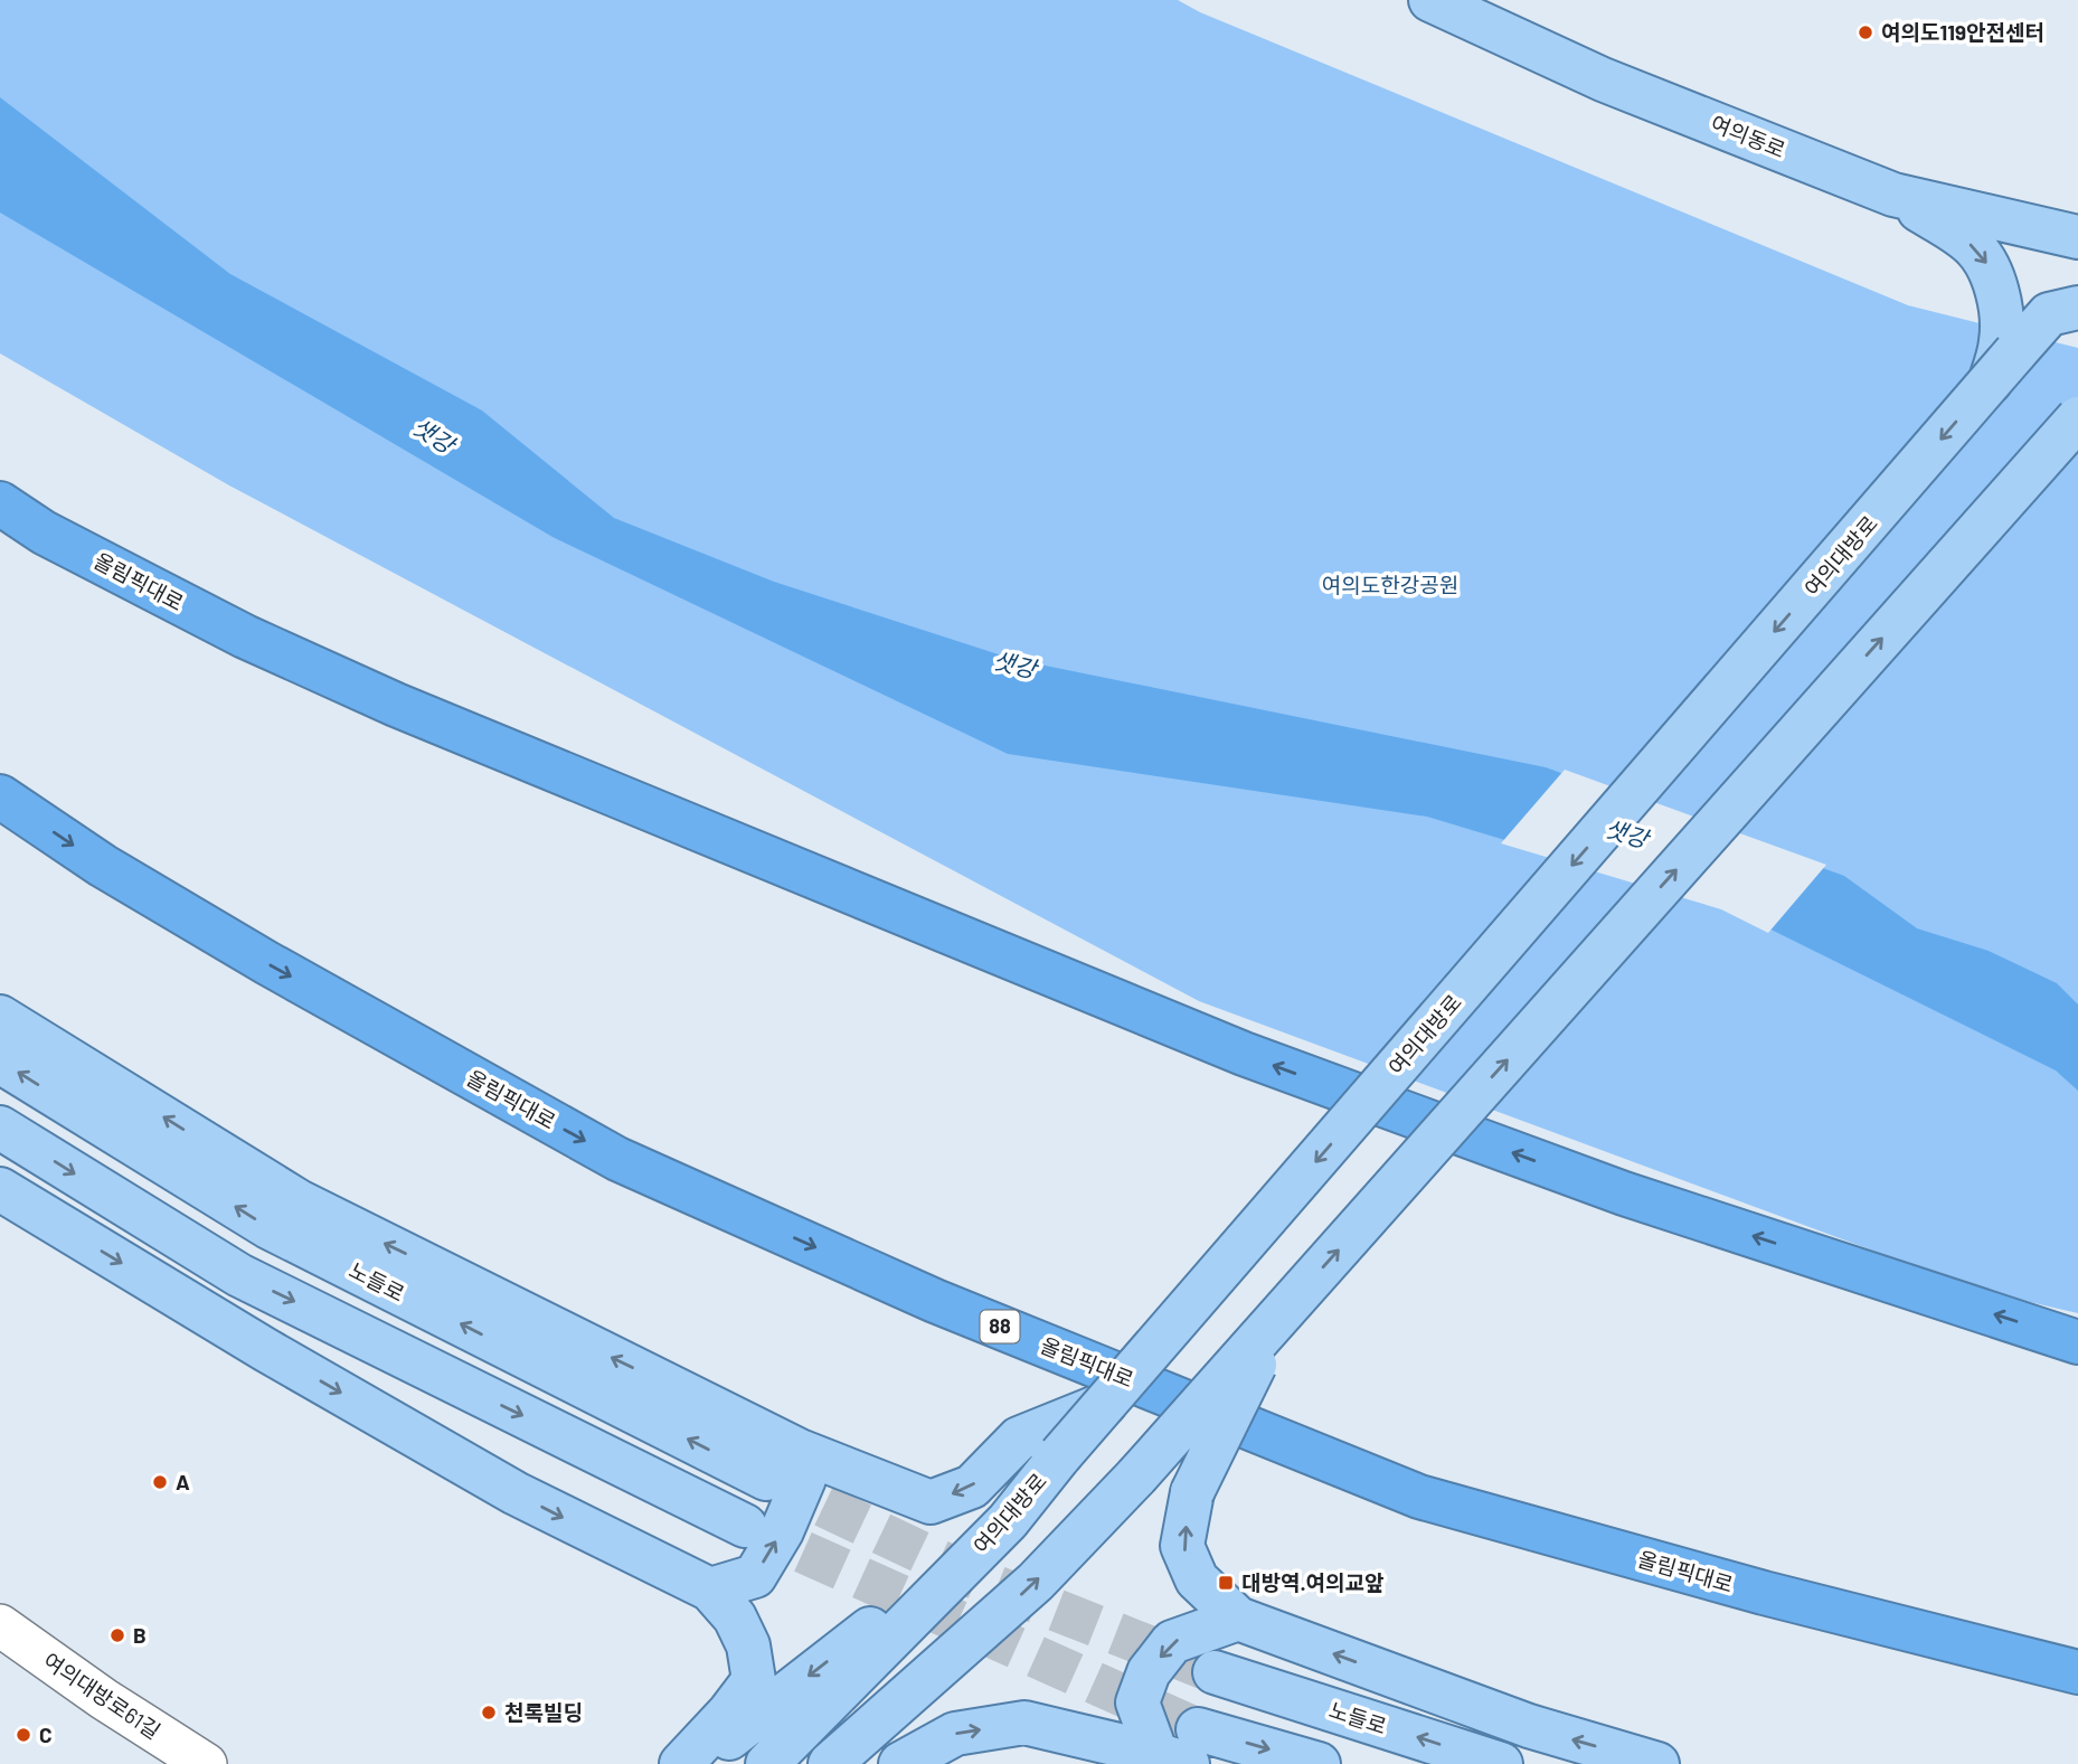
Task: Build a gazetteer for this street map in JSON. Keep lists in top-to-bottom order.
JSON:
{
  "streets": {
    "highway": ["올림픽대로", "88"],
    "main road": ["여의동로", "여의대방로", "노들로"],
    "street": ["여의대방로61길"]
  },
  "water": ["샛강"],
  "parks": ["여의도한강공원"],
  "places": {
    "other": [
      "여의도119안전센터",
      "A",
      "B",
      "천록빌딩",
      "C"
    ],
    "transit": ["대방역.여의교앞"]
  }
}
